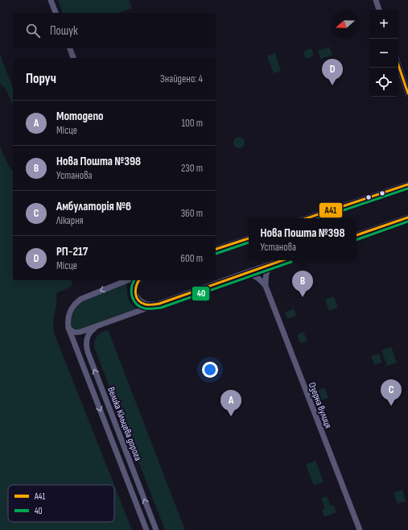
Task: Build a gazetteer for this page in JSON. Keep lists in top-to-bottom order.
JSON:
{
  "streets": {
    "main road": ["Озерна вулиця", "Велика Кільцева дорога"]
  },
  "lines": ["transit line A41", "transit line 40"],
  "legend": ["A41", "40"],
  "north": "left",
  "page": {
    "map_buttons": ["+", "−"],
    "search": "Пошук",
    "heading": ["Поруч", "Знайдено: 4"],
    "pins": [
      "D",
      "B",
      "C",
      "A"
    ],
    "list": [
      {
        "mark": "A",
        "name": "Мотодепо",
        "note": "Місце",
        "value": "100 m"
      },
      {
        "mark": "B",
        "name": "Нова Пошта №398",
        "note": "Установа",
        "value": "230 m"
      },
      {
        "mark": "C",
        "name": "Амбулаторія №6",
        "note": "Лікарня",
        "value": "360 m"
      },
      {
        "mark": "D",
        "name": "РП-217",
        "note": "Місце",
        "value": "600 m"
      }
    ],
    "popup": ["Нова Пошта №398", "Установа"]
  }
}
